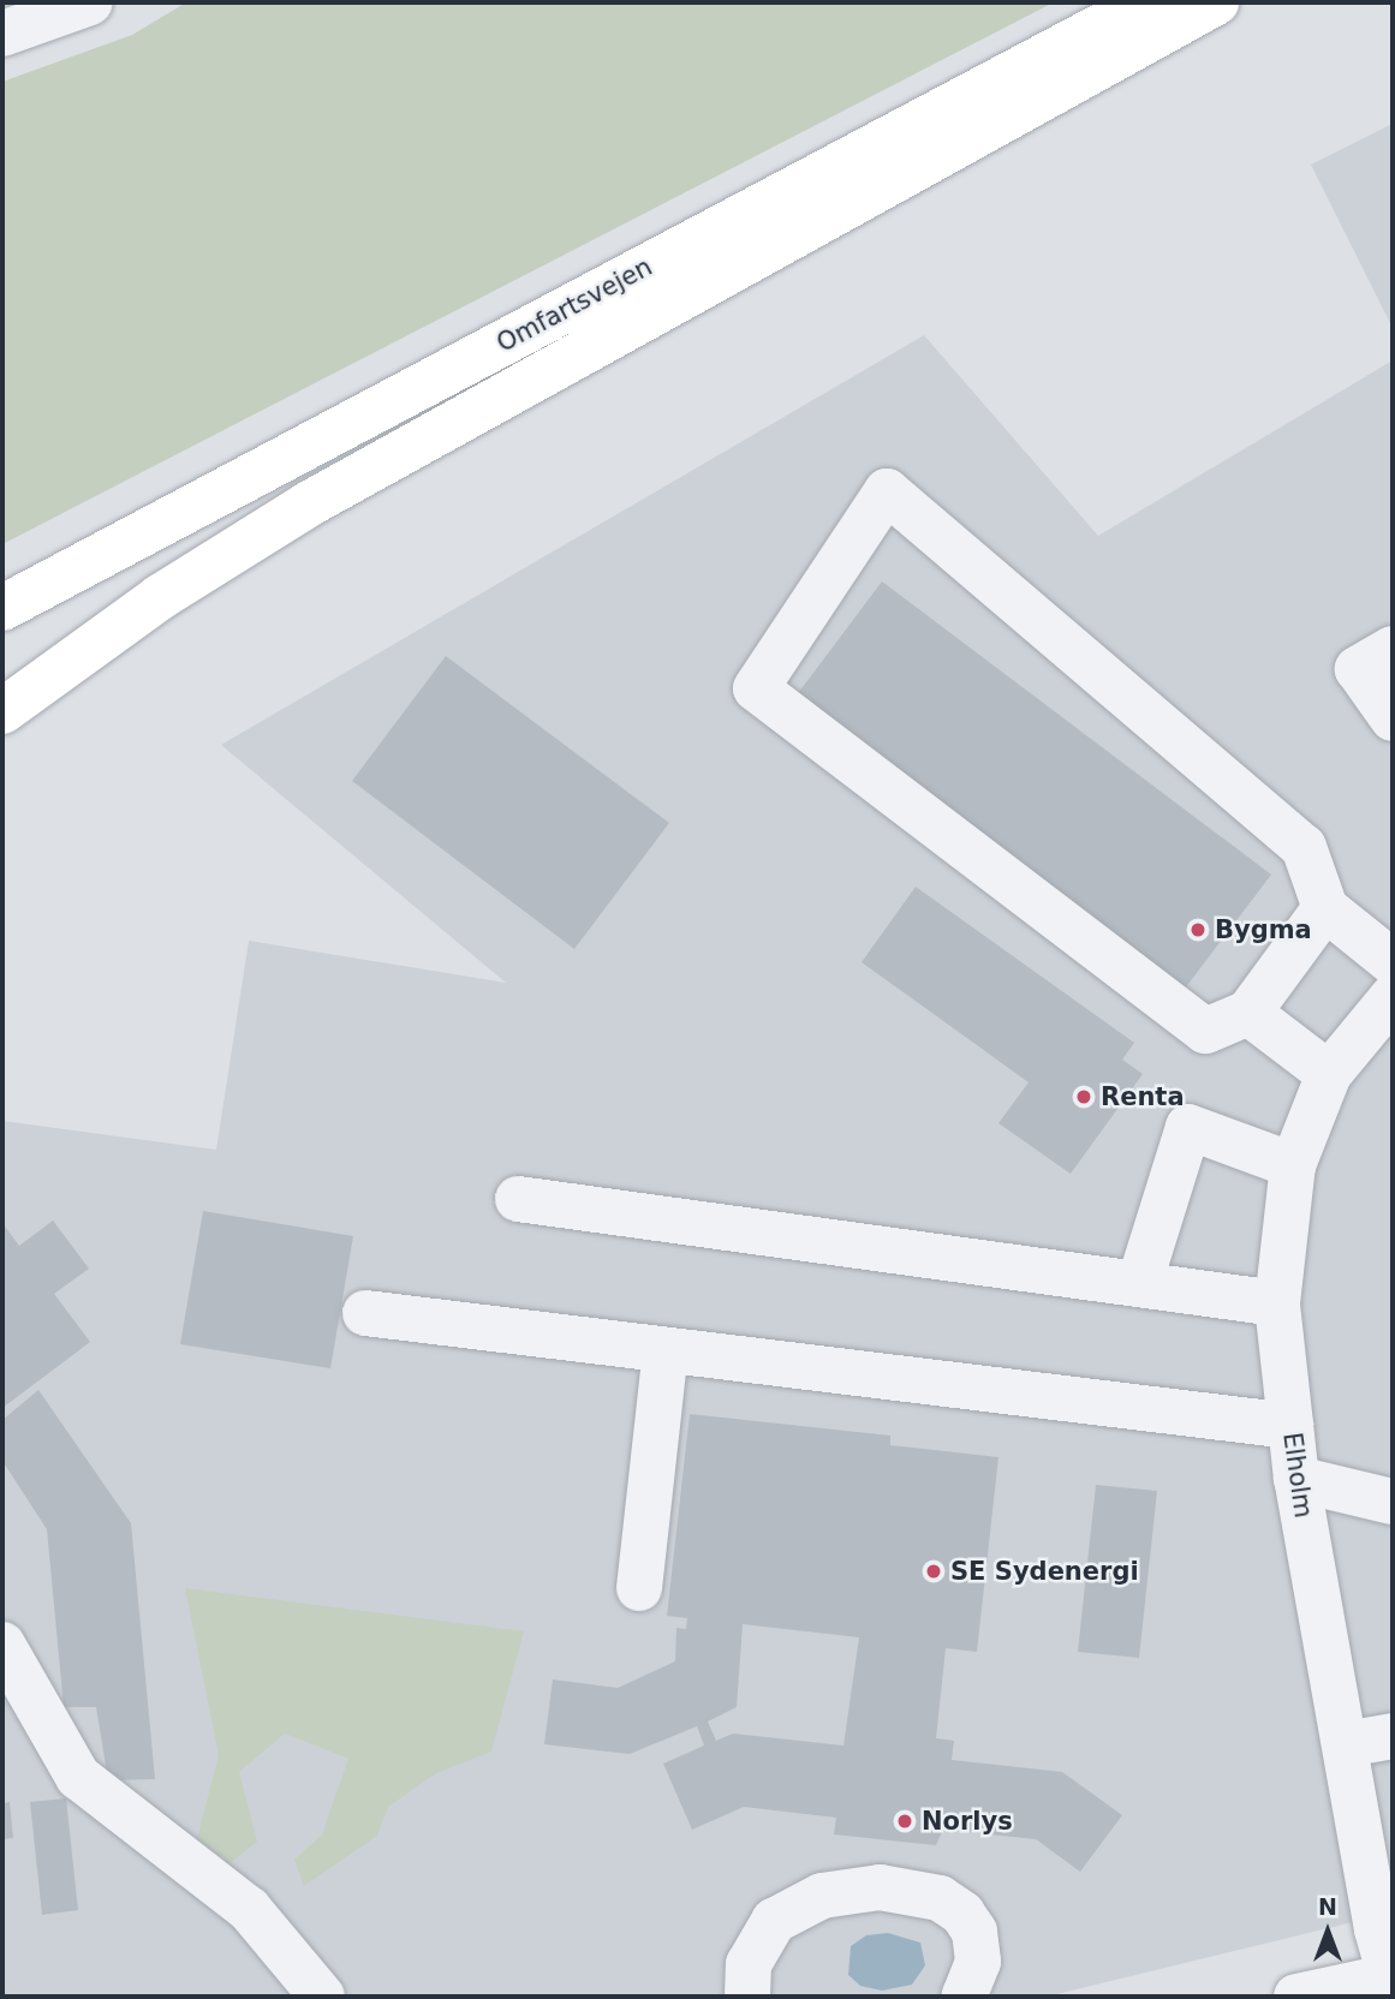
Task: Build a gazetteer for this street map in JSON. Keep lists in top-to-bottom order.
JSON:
{
  "streets": {
    "highway": ["Omfartsvejen"],
    "street": ["Elholm"]
  },
  "places": [
    "Bygma",
    "Renta",
    "SE Sydenergi",
    "Norlys"
  ],
  "north": "top"
}
